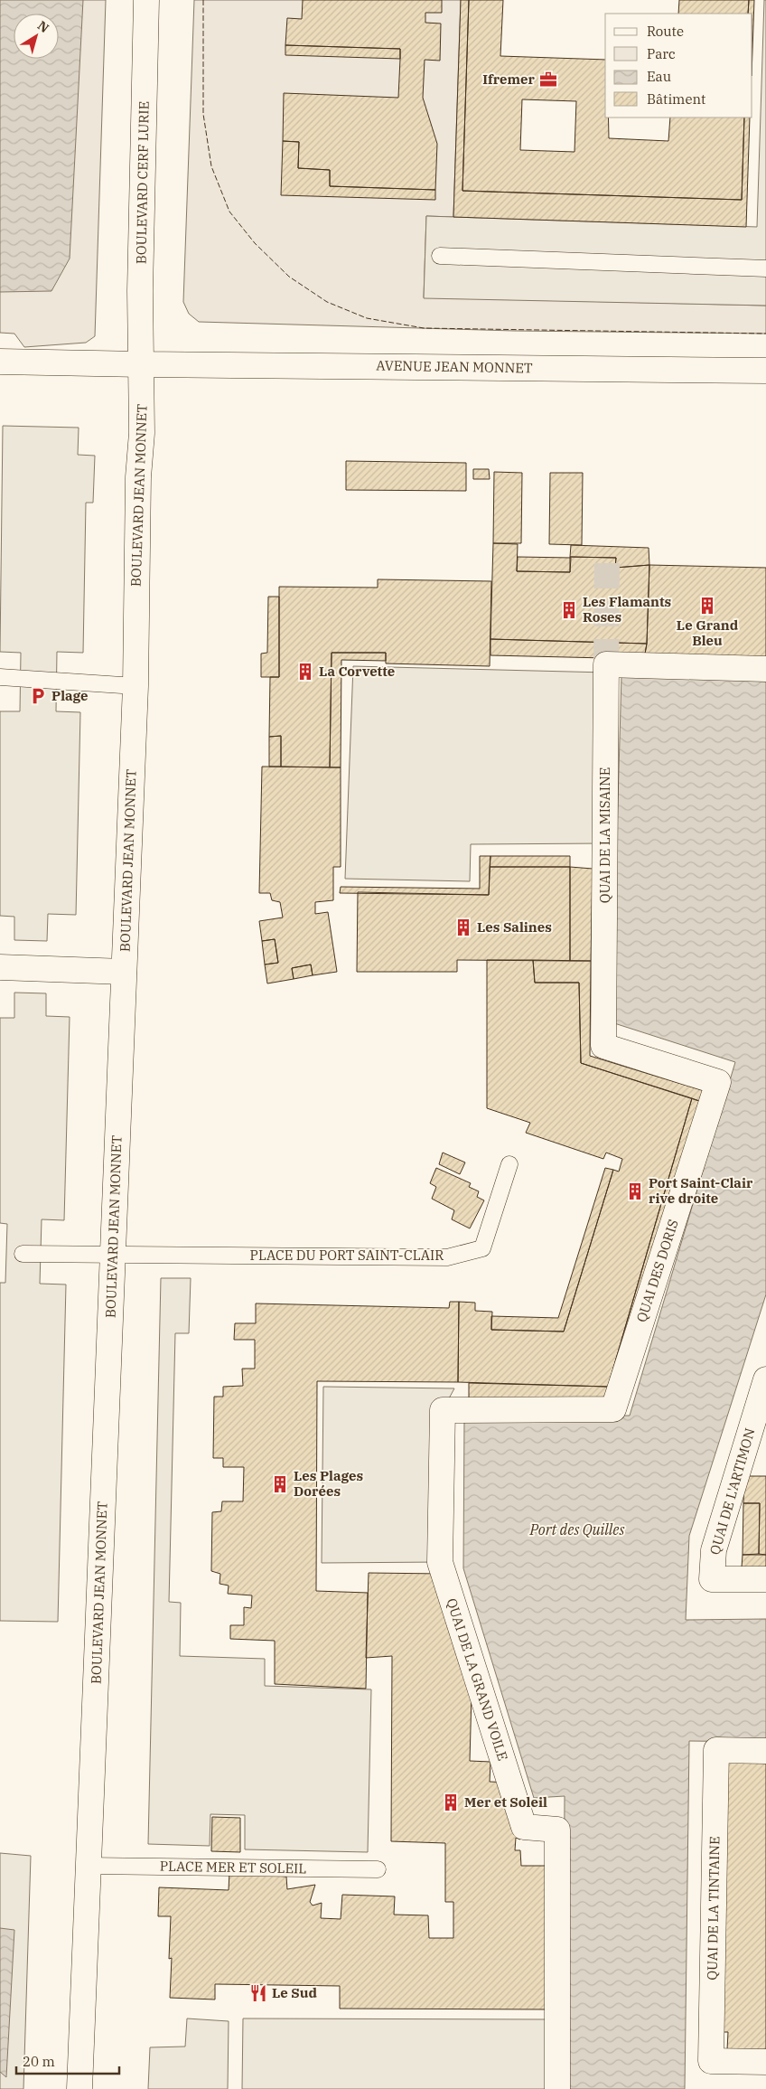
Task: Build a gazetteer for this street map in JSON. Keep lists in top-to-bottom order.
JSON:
{
  "streets": {
    "street": [
      "BOULEVARD CERF LURIE",
      "AVENUE JEAN MONNET",
      "BOULEVARD JEAN MONNET",
      "QUAI DE LA MISAINE",
      "QUAI DES DORIS",
      "QUAI DE L'ARTIMON",
      "QUAI DE LA GRAND VOILE",
      "QUAI DE LA TINTAINE"
    ],
    "lane": ["PLACE DU PORT SAINT-CLAIR", "PLACE MER ET SOLEIL"]
  },
  "crossings": [
    ["BOULEVARD CERF LURIE", "AVENUE JEAN MONNET"],
    ["BOULEVARD CERF LURIE", "BOULEVARD JEAN MONNET"],
    ["AVENUE JEAN MONNET", "BOULEVARD JEAN MONNET"],
    ["BOULEVARD JEAN MONNET", "PLACE DU PORT SAINT-CLAIR"],
    ["BOULEVARD JEAN MONNET", "PLACE MER ET SOLEIL"],
    ["QUAI DE LA MISAINE", "QUAI DES DORIS"],
    ["QUAI DES DORIS", "QUAI DE LA GRAND VOILE"]
  ],
  "water": ["Port des Quilles"],
  "places": {
    "office": ["Ifremer"],
    "building": [
      "Le Grand Bleu",
      "Les Flamants Roses",
      "La Corvette",
      "Les Salines",
      "Port Saint-Clair rive droite",
      "Les Plages Dorées",
      "Mer et Soleil"
    ],
    "parking": ["Plage"],
    "restaurant": ["Le Sud"]
  },
  "legend": [
    "Route",
    "Parc",
    "Eau",
    "Bâtiment"
  ],
  "scale_bar": "20 m",
  "north": "top right"
}
